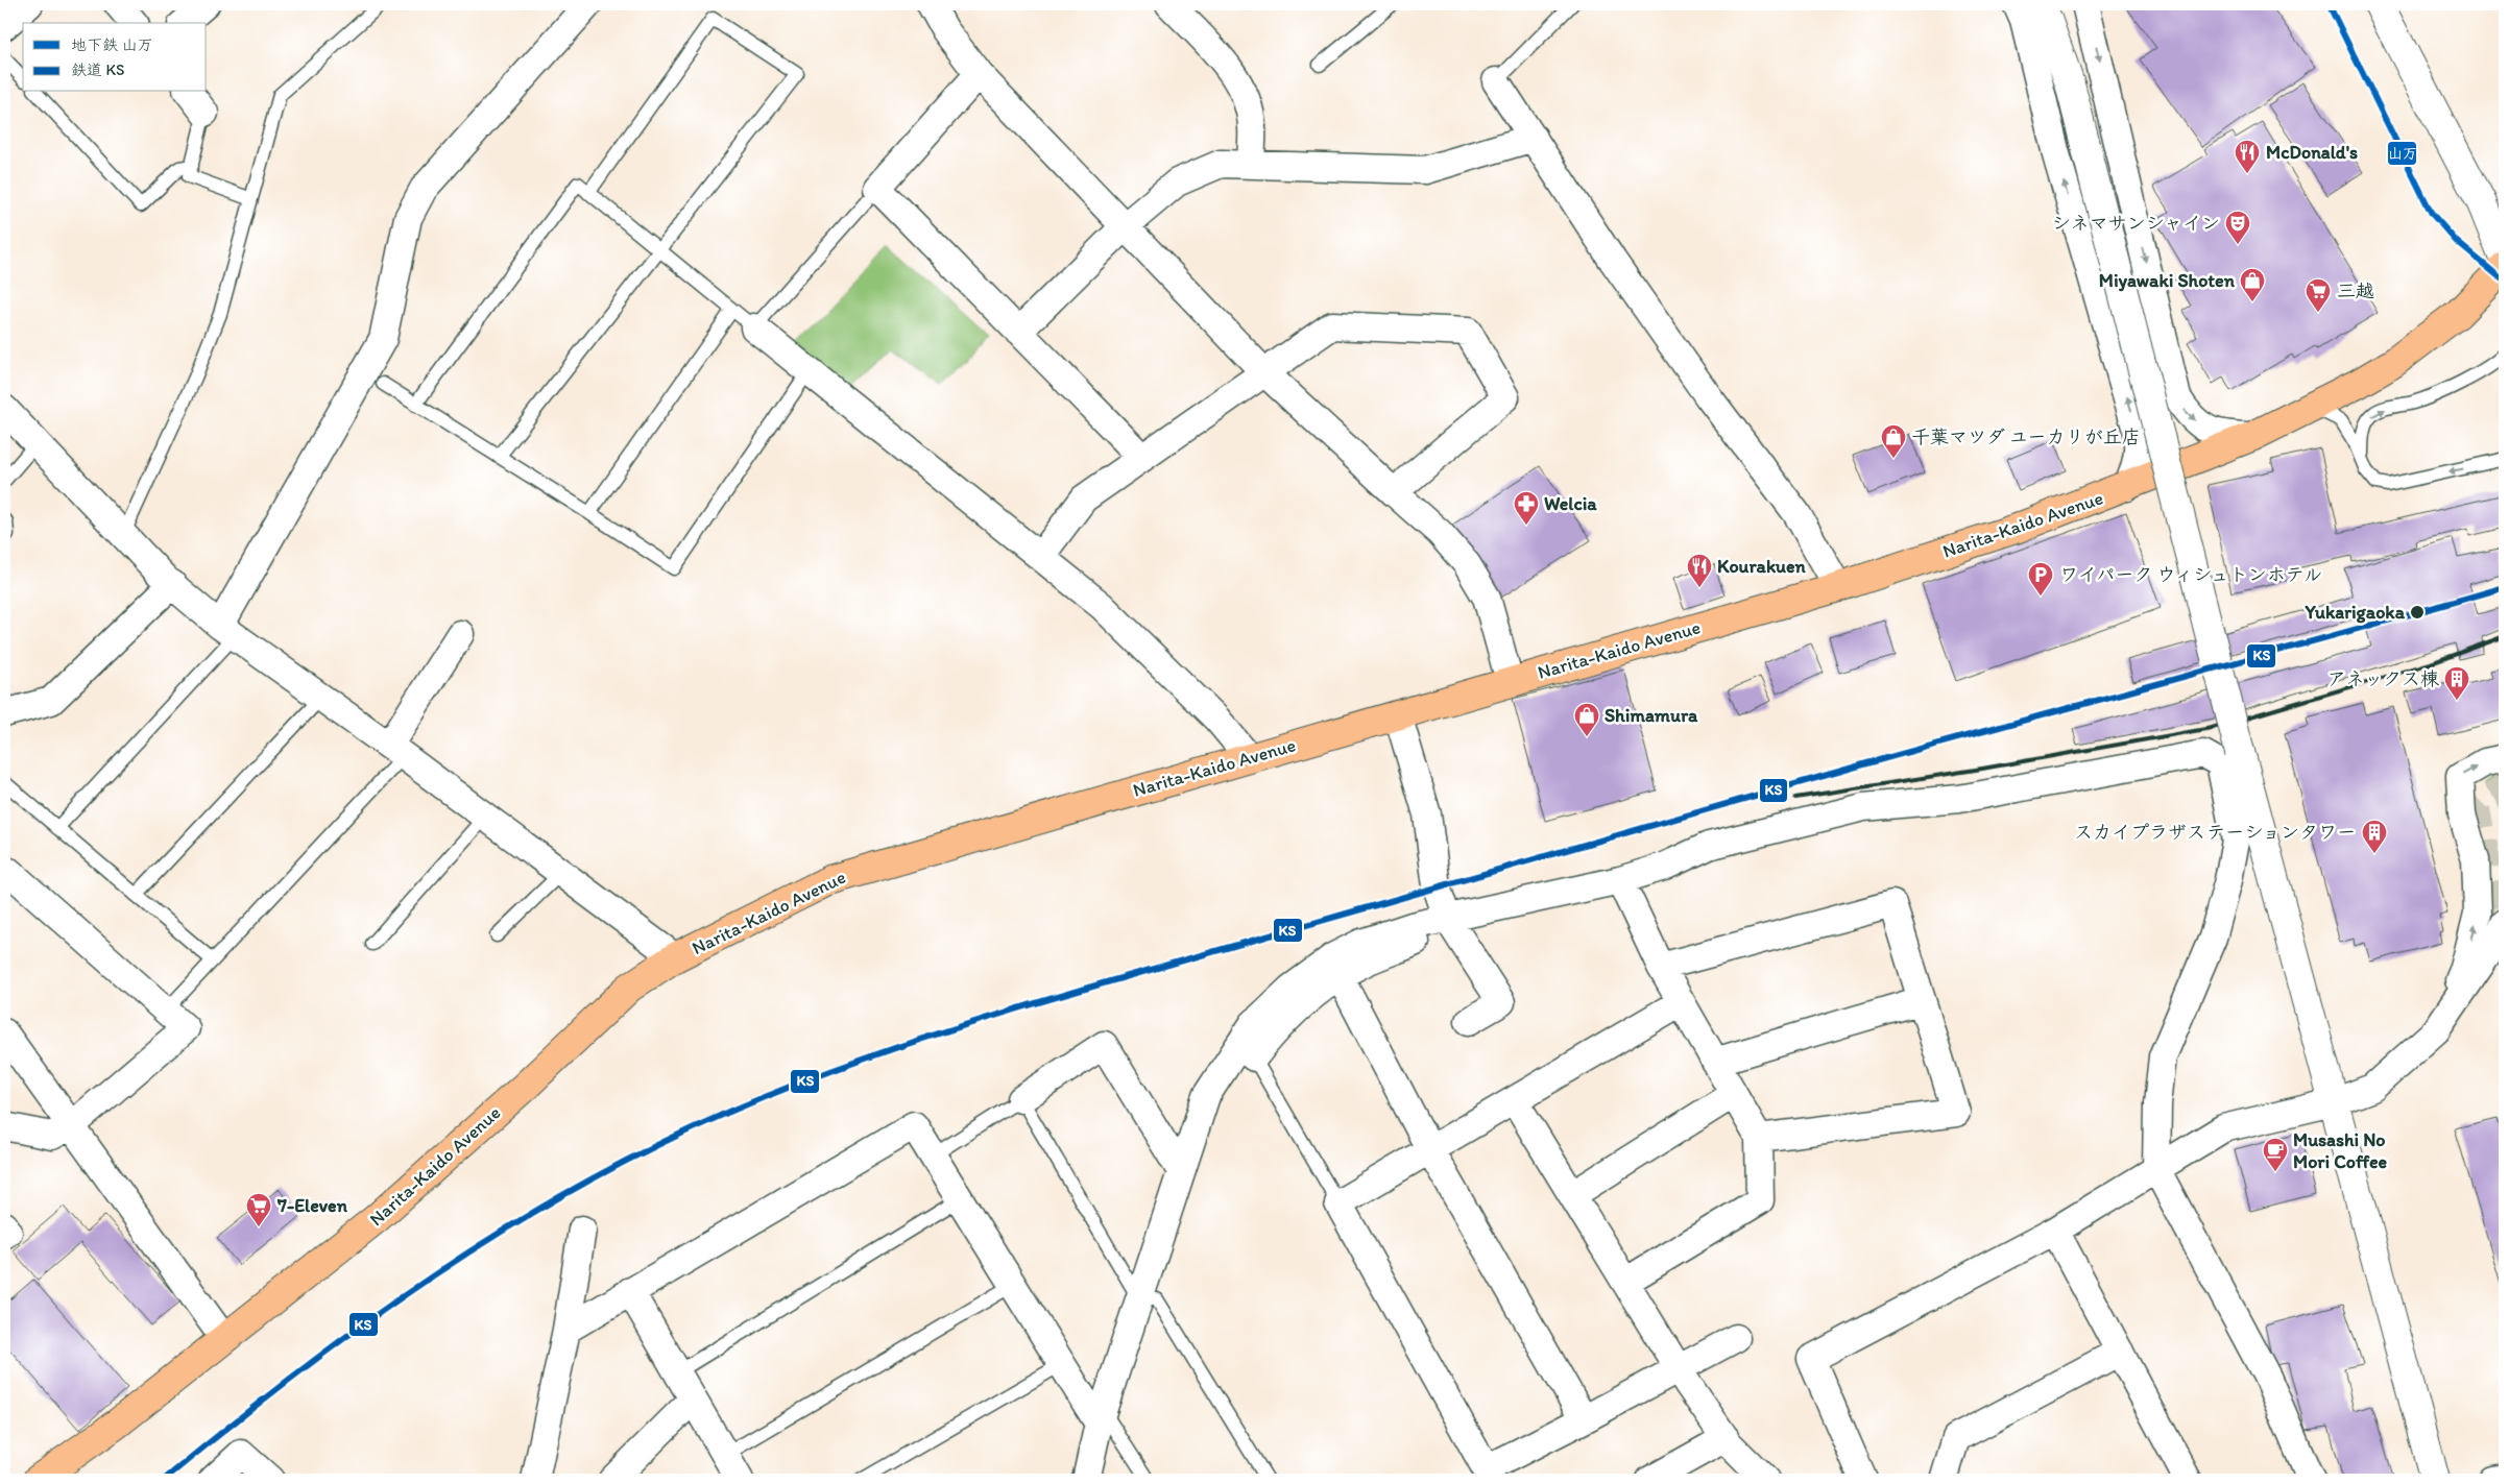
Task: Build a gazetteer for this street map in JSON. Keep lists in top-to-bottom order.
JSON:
{
  "streets": {
    "highway": ["Narita-Kaido Avenue"]
  },
  "places": {
    "restaurant": ["McDonald's", "Kourakuen"],
    "theatre": ["シネマサンシャイン"],
    "shop": ["Miyawaki Shoten", "千葉マツダ ユーカリが丘店", "Shimamura"],
    "supermarket": ["三越", "7-Eleven"],
    "pharmacy": ["Welcia"],
    "parking": ["ワイパーク ウィシュトンホテル"],
    "other": ["Yukarigaoka"],
    "building": ["アネックス棟", "スカイプラザステーションタワー"],
    "cafe": ["Musashi No Mori Coffee"]
  },
  "lines": ["metro line 山万", "rail line KS"],
  "legend": ["地下鉄 山万", "鉄道 KS"]
}
